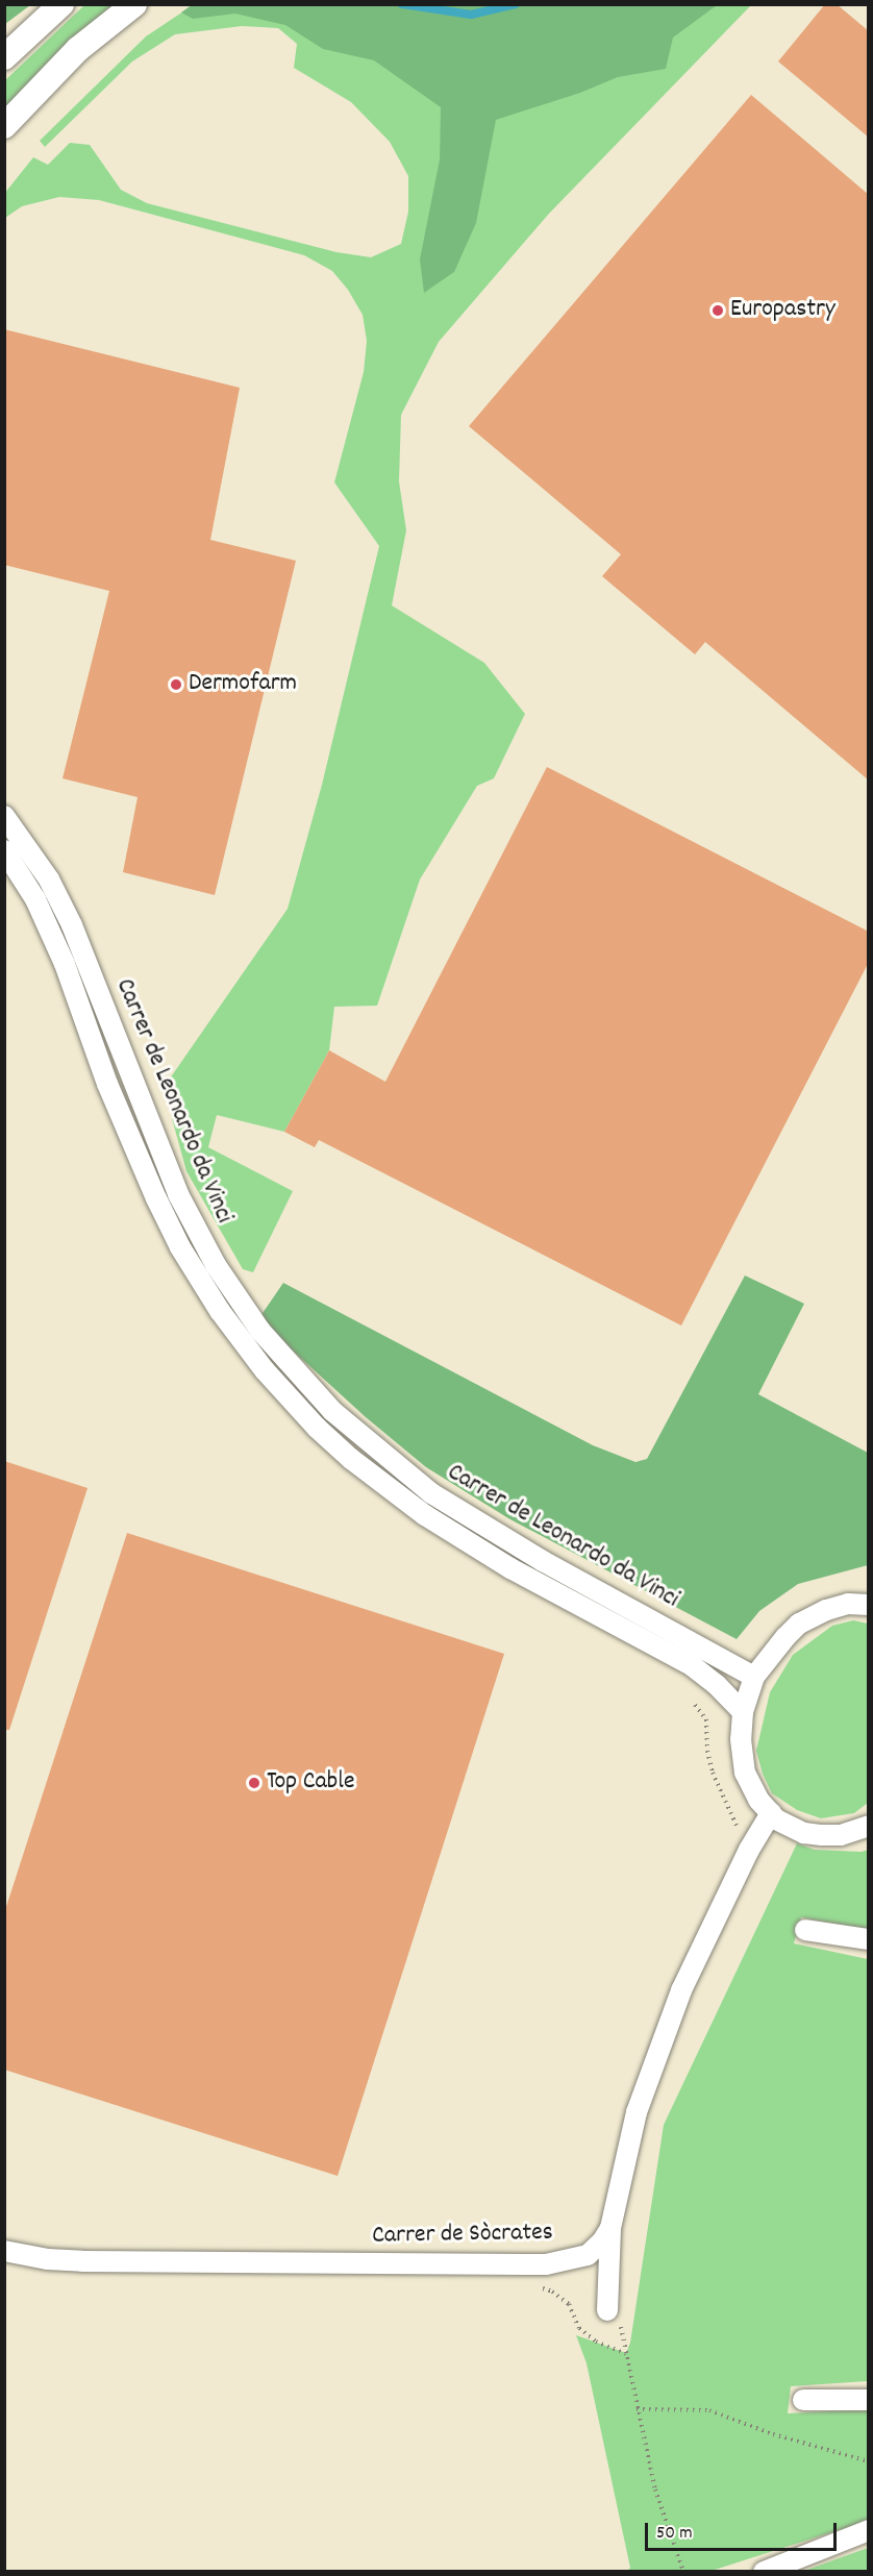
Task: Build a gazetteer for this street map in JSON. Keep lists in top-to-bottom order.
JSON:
{
  "streets": {
    "street": ["Carrer de Leonardo da Vinci", "Carrer de Sòcrates"]
  },
  "places": ["Europastry", "Dermofarm", "Top Cable"],
  "scale_bar": "50 m"
}
